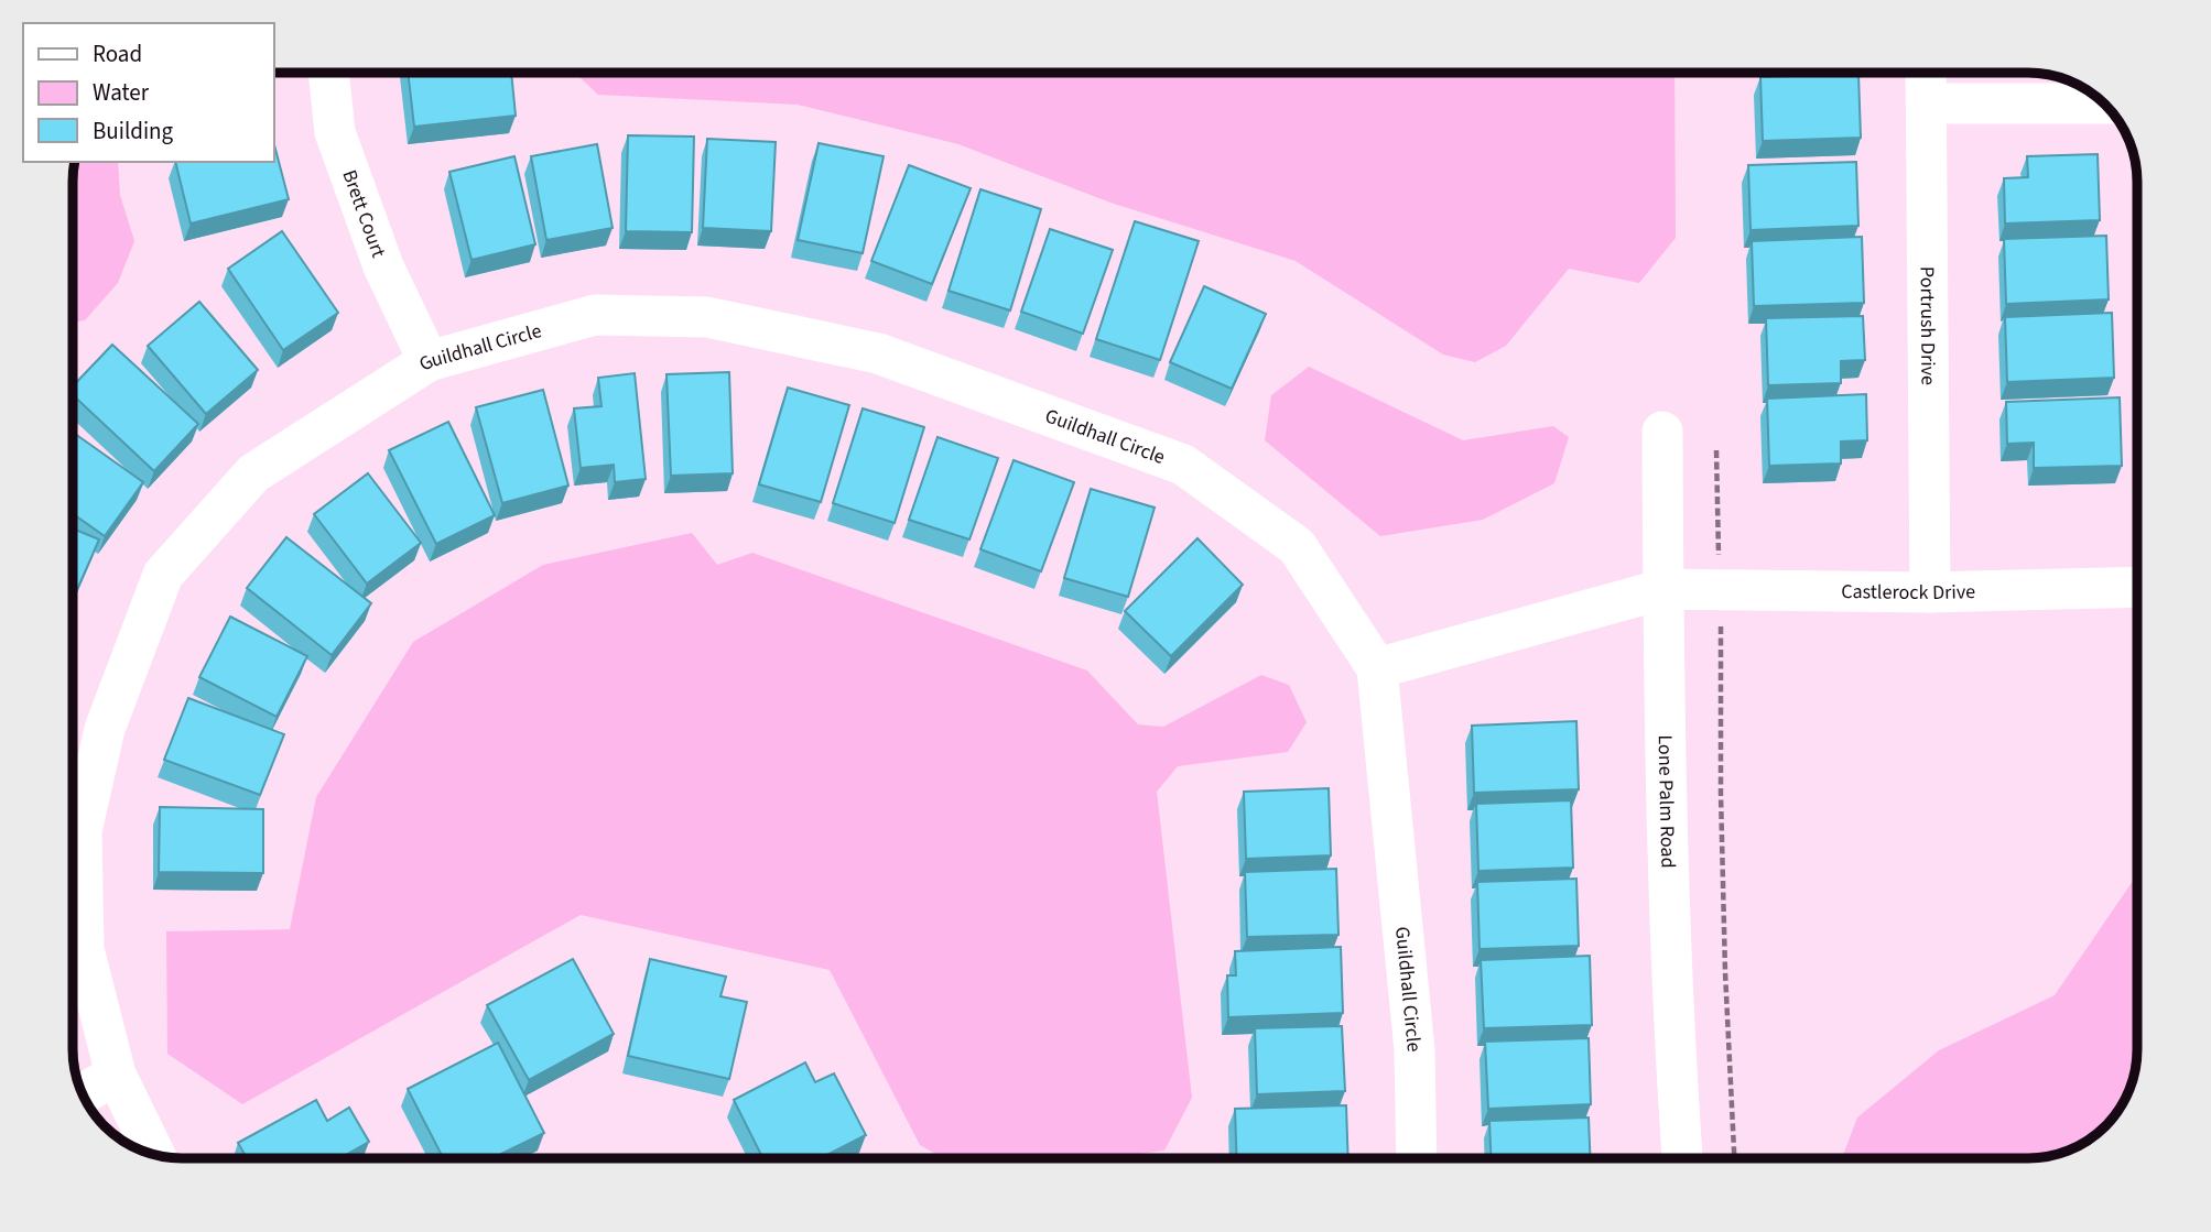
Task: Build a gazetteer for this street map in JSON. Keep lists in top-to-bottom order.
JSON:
{
  "streets": {
    "street": [
      "Brett Court",
      "Portrush Drive",
      "Guildhall Circle",
      "Castlerock Drive",
      "Lone Palm Road"
    ]
  },
  "crossings": [
    ["Brett Court", "Guildhall Circle"],
    ["Portrush Drive", "Castlerock Drive"],
    ["Castlerock Drive", "Lone Palm Road"]
  ],
  "legend": ["Road", "Water", "Building"]
}
